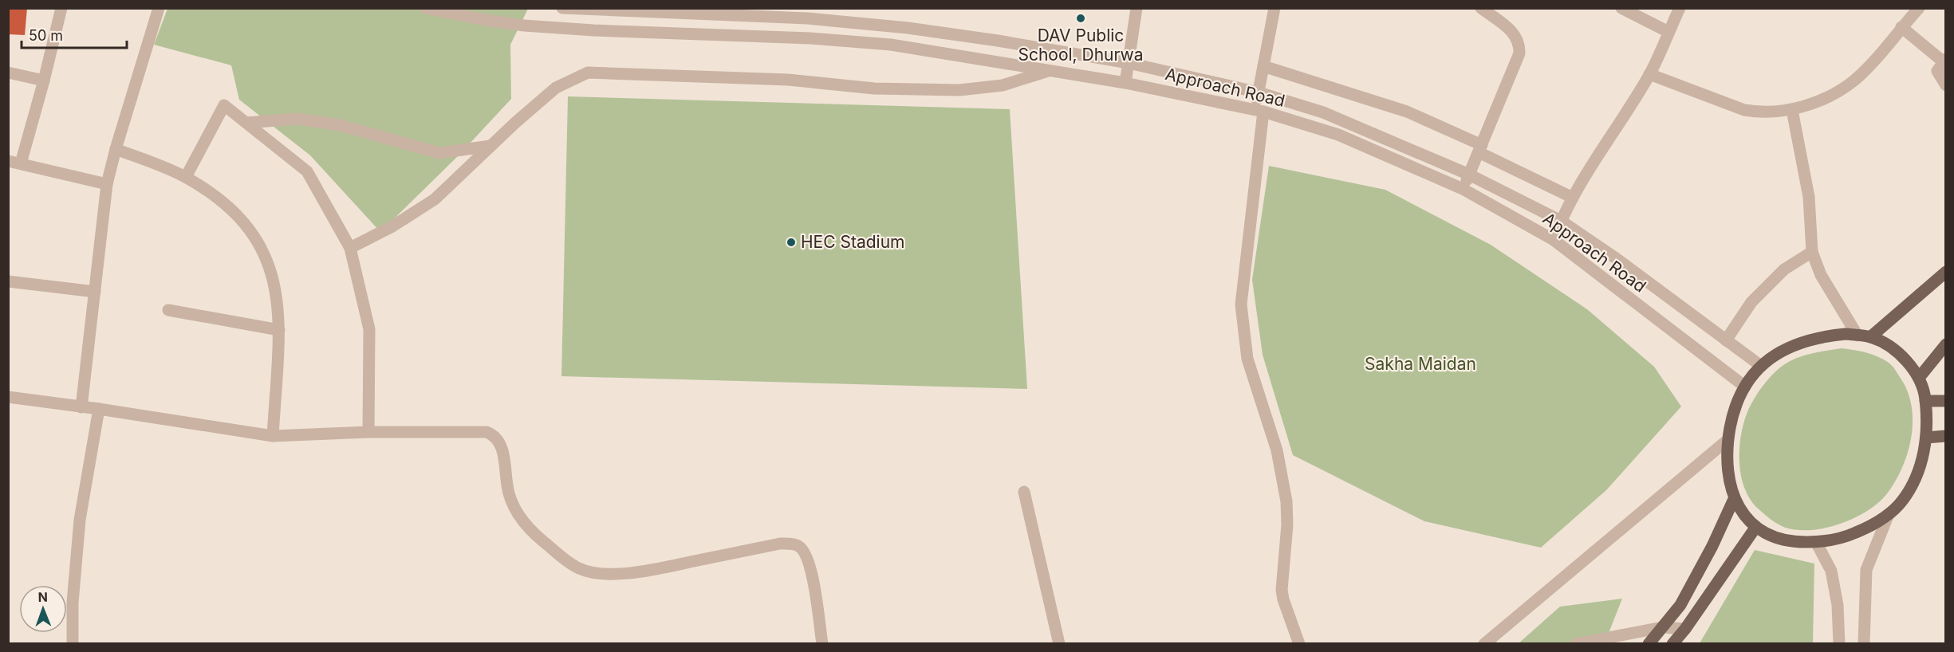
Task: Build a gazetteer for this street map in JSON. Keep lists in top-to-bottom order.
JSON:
{
  "streets": {
    "street": ["Approach Road"]
  },
  "parks": ["Sakha Maidan"],
  "places": ["DAV Public School, Dhurwa", "HEC Stadium"],
  "scale_bar": "50 m",
  "north": "top"
}
